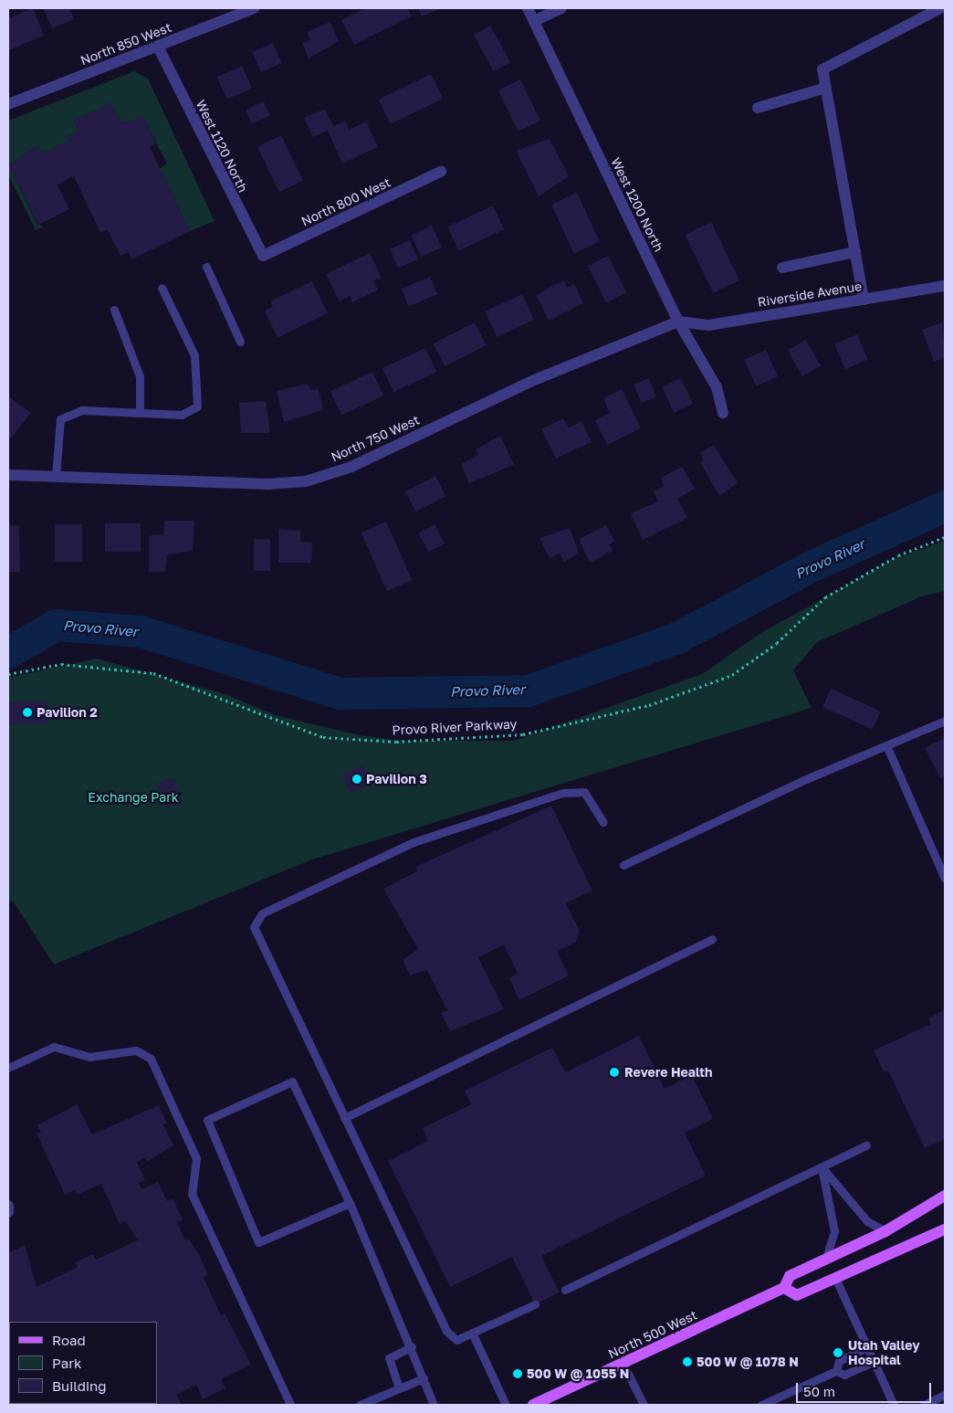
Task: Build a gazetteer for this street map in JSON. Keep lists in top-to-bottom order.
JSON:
{
  "streets": {
    "main road": ["North 500 West"],
    "street": [
      "North 850 West",
      "West 1120 North",
      "North 800 West",
      "West 1200 North",
      "Riverside Avenue",
      "North 750 West"
    ],
    "path": ["Provo River Parkway"]
  },
  "crossings": [
    ["North 850 West", "West 1120 North"],
    ["West 1120 North", "North 800 West"],
    ["West 1200 North", "Riverside Avenue"],
    ["West 1200 North", "North 750 West"],
    ["Riverside Avenue", "North 750 West"]
  ],
  "water": ["Provo River"],
  "parks": ["Exchange Park"],
  "places": [
    "Pavilion 2",
    "Pavilion 3",
    "Revere Health",
    "Utah Valley Hospital",
    "500 W @ 1078 N",
    "500 W @ 1055 N"
  ],
  "legend": ["Road", "Park", "Building"],
  "scale_bar": "50 m"
}
